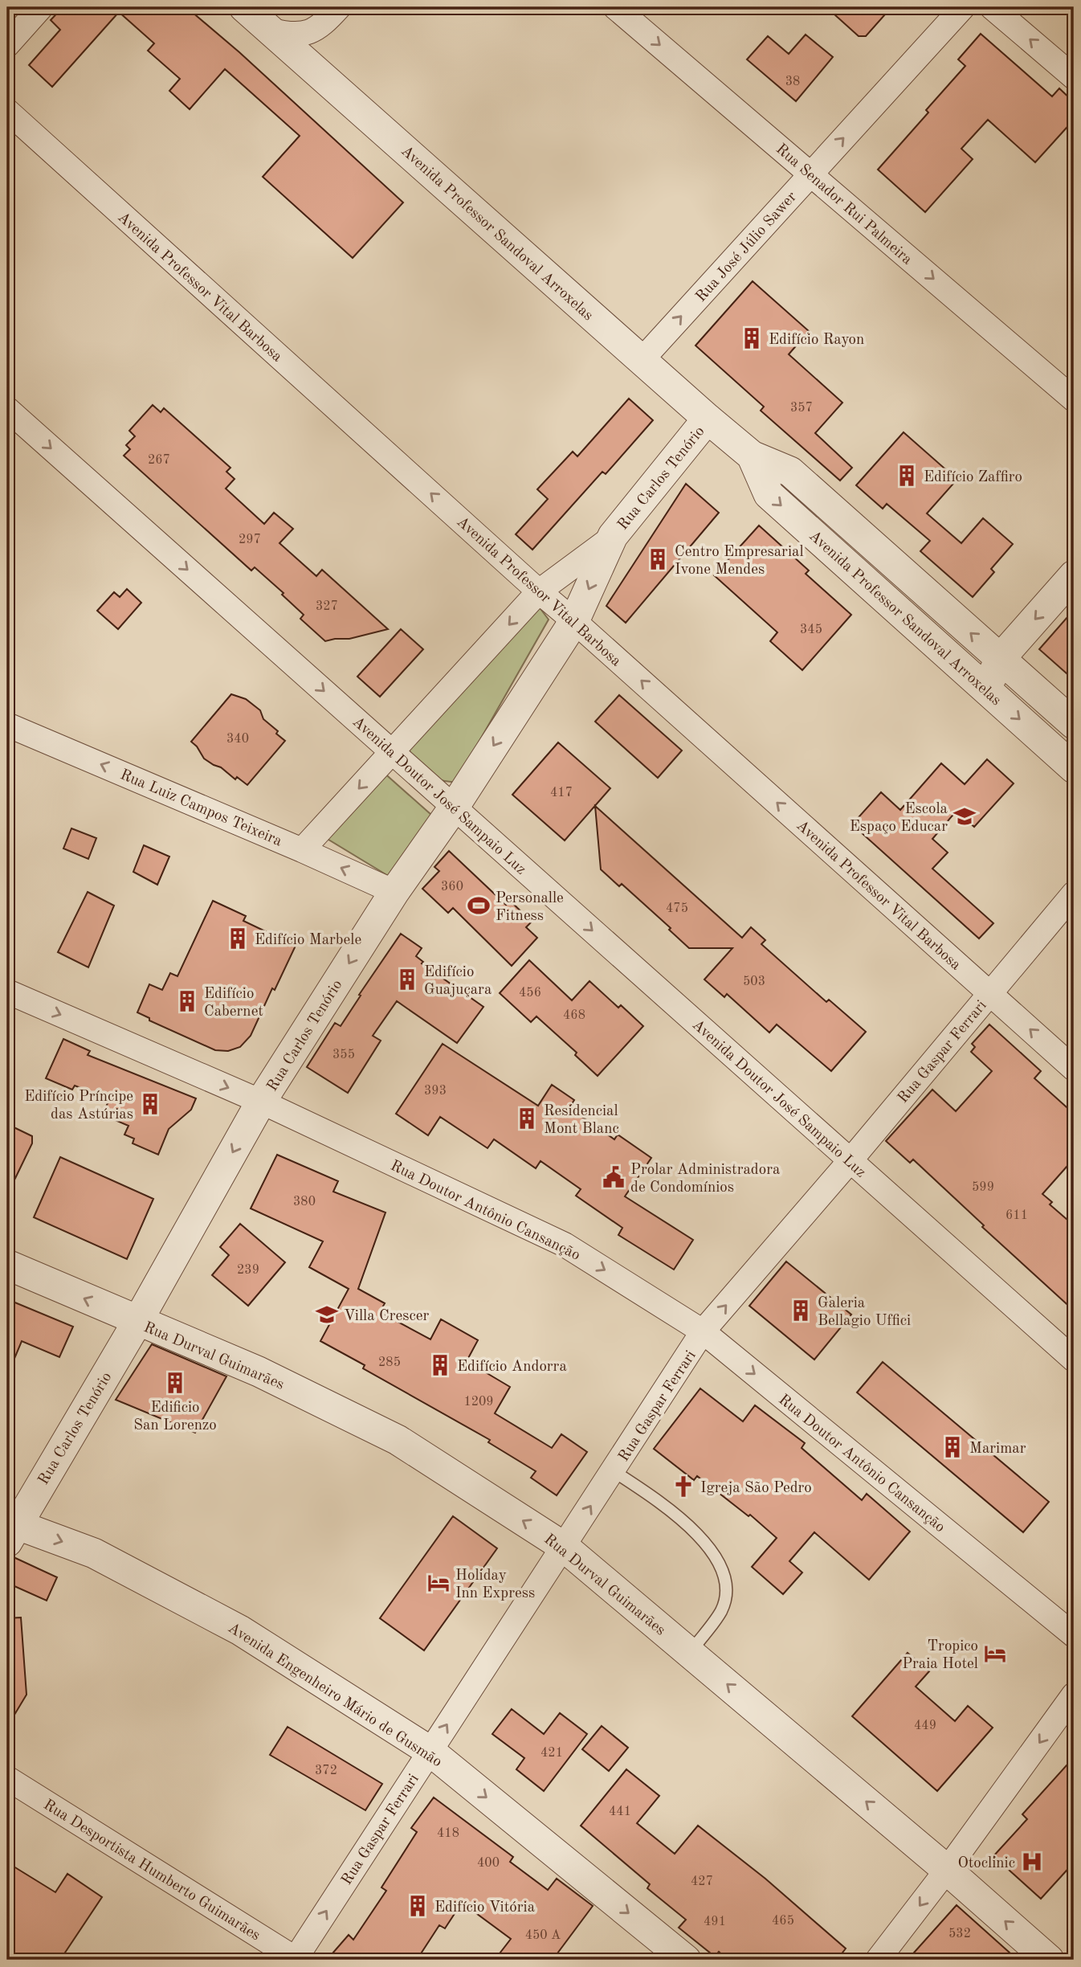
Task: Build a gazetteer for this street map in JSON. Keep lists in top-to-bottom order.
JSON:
{
  "streets": {
    "street": [
      "Rua Senador Rui Palmeira",
      "Avenida Professor Sandoval Arroxelas",
      "Rua José Júlio Sawer",
      "Avenida Professor Vital Barbosa",
      "Rua Carlos Tenório",
      "Avenida Doutor José Sampaio Luz",
      "Rua Luiz Campos Teixeira",
      "Rua Gaspar Ferrari",
      "Rua Doutor Antônio Cansanção",
      "Rua Durval Guimarães",
      "Avenida Engenheiro Mário de Gusmão",
      "Rua Desportista Humberto Guimarães"
    ]
  },
  "crossings": [
    ["Rua Senador Rui Palmeira", "Rua José Júlio Sawer"],
    ["Avenida Professor Sandoval Arroxelas", "Rua José Júlio Sawer"],
    ["Avenida Professor Sandoval Arroxelas", "Rua Carlos Tenório"],
    ["Avenida Professor Vital Barbosa", "Rua Carlos Tenório"],
    ["Avenida Professor Vital Barbosa", "Rua Gaspar Ferrari"],
    ["Rua Carlos Tenório", "Avenida Doutor José Sampaio Luz"],
    ["Rua Carlos Tenório", "Rua Luiz Campos Teixeira"],
    ["Rua Carlos Tenório", "Rua Doutor Antônio Cansanção"],
    ["Rua Carlos Tenório", "Rua Durval Guimarães"],
    ["Rua Carlos Tenório", "Avenida Engenheiro Mário de Gusmão"],
    ["Avenida Doutor José Sampaio Luz", "Rua Gaspar Ferrari"],
    ["Rua Gaspar Ferrari", "Rua Doutor Antônio Cansanção"],
    ["Rua Gaspar Ferrari", "Rua Durval Guimarães"],
    ["Rua Gaspar Ferrari", "Avenida Engenheiro Mário de Gusmão"],
    ["Rua Gaspar Ferrari", "Rua Desportista Humberto Guimarães"]
  ],
  "one_way": [
    "Rua Senador Rui Palmeira",
    "Rua José Júlio Sawer",
    "Avenida Professor Vital Barbosa",
    "Rua Carlos Tenório",
    "Avenida Doutor José Sampaio Luz",
    "Rua Luiz Campos Teixeira",
    "Rua Gaspar Ferrari",
    "Rua Doutor Antônio Cansanção",
    "Rua Durval Guimarães",
    "Avenida Engenheiro Mário de Gusmão"
  ],
  "places": {
    "building": [
      "Edifício Rayon",
      "Edifício Zaffiro",
      "Centro Empresarial Ivone Mendes",
      "Edifício Marbele",
      "Edifício Guajuçara",
      "Edifício Cabernet",
      "Edifício Príncipe das Astúrias",
      "Residencial Mont Blanc",
      "Galeria Bellagio Uffici",
      "Edifício Andorra",
      "Edificio San Lorenzo",
      "Marimar",
      "Edifício Vitória"
    ],
    "school or university": ["Escola Espaço Educar", "Villa Crescer"],
    "sports": ["Personalle Fitness"],
    "public building": ["Prolar Administradora de Condomínios"],
    "church": ["Igreja São Pedro"],
    "hotel": ["Holiday Inn Express", "Tropico Praia Hotel"],
    "hospital": ["Otoclinic"]
  },
  "house_numbers": [
    "38",
    "357",
    "267",
    "297",
    "327",
    "345",
    "340",
    "417",
    "360",
    "475",
    "503",
    "456",
    "468",
    "355",
    "393",
    "599",
    "380",
    "611",
    "239",
    "285",
    "1209",
    "449",
    "421",
    "372",
    "441",
    "418",
    "400",
    "427",
    "465",
    "491",
    "532",
    "450 A"
  ]
}
